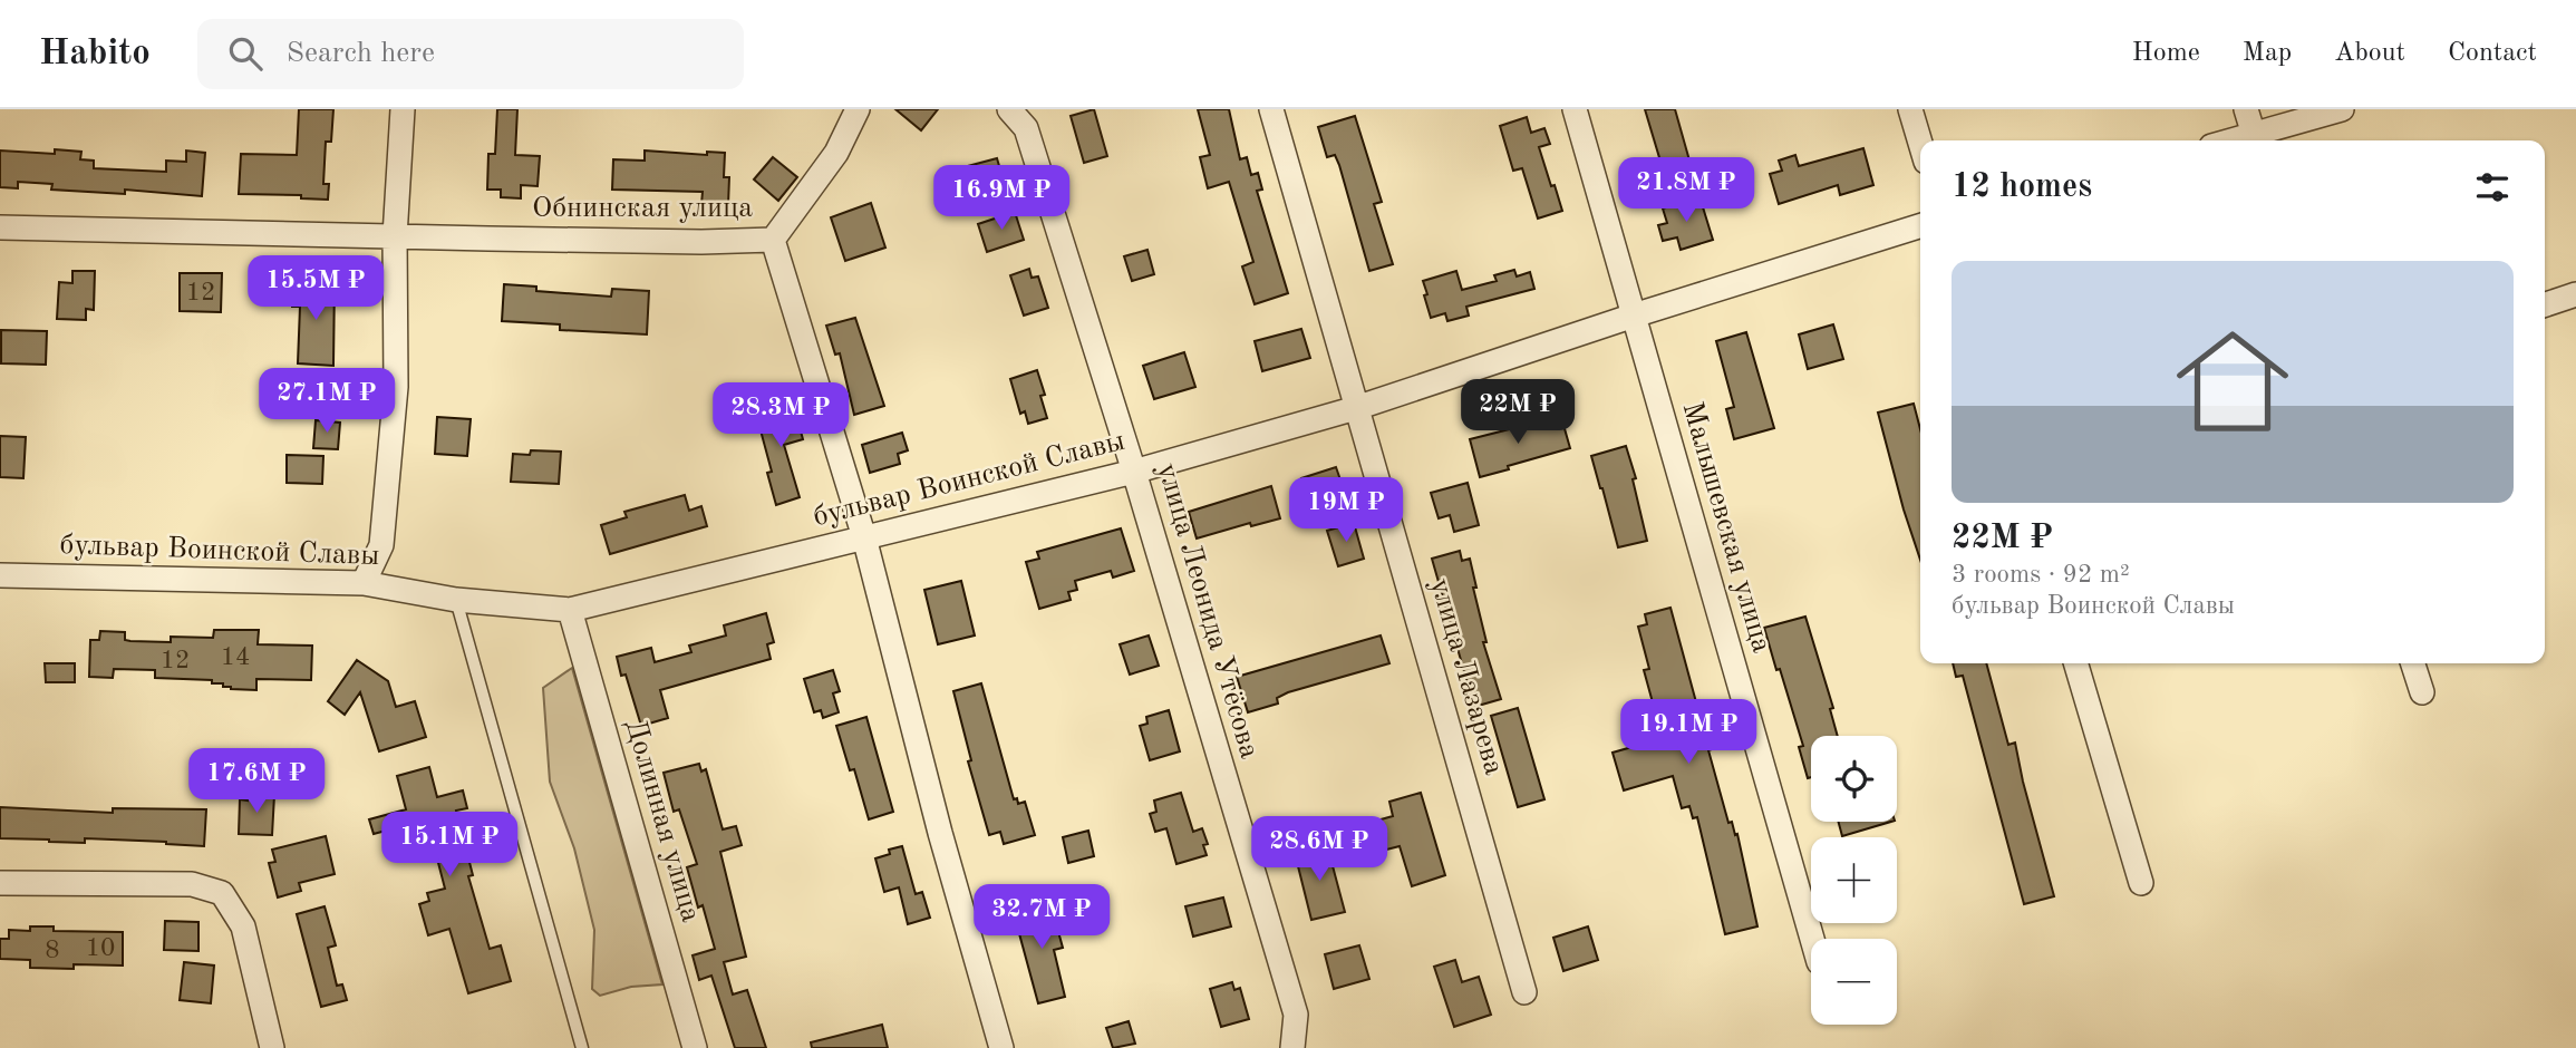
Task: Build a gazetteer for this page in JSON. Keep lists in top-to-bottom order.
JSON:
{
  "streets": {
    "street": [
      "Обнинская улица",
      "бульвар Воинской Славы",
      "Малышевская улица",
      "улица Леонида Утёсова",
      "улица Лазарева",
      "Долинная улица"
    ]
  },
  "crossings": [
    ["Обнинская улица", "бульвар Воинской Славы"],
    ["бульвар Воинской Славы", "Малышевская улица"],
    ["бульвар Воинской Славы", "улица Леонида Утёсова"],
    ["бульвар Воинской Славы", "улица Лазарева"],
    ["бульвар Воинской Славы", "Долинная улица"]
  ],
  "house_numbers": [
    "12",
    "14",
    "12",
    "10",
    "8"
  ],
  "page": {
    "header": "Habito",
    "search": "Search here",
    "nav": [
      "Home",
      "Map",
      "About",
      "Contact"
    ],
    "heading": "12 homes",
    "price": [
      "21.8M ₽",
      "16.9M ₽",
      "15.5M ₽",
      "27.1M ₽",
      "22M ₽",
      "28.3M ₽",
      "19M ₽",
      "19.1M ₽",
      "17.6M ₽",
      "15.1M ₽",
      "28.6M ₽",
      "32.7M ₽"
    ],
    "list": [
      {
        "name": "22M ₽",
        "note": "3 rooms · 92 m² · бульвар Воинской Славы"
      }
    ],
    "map_buttons": ["+", "−"]
  }
}
